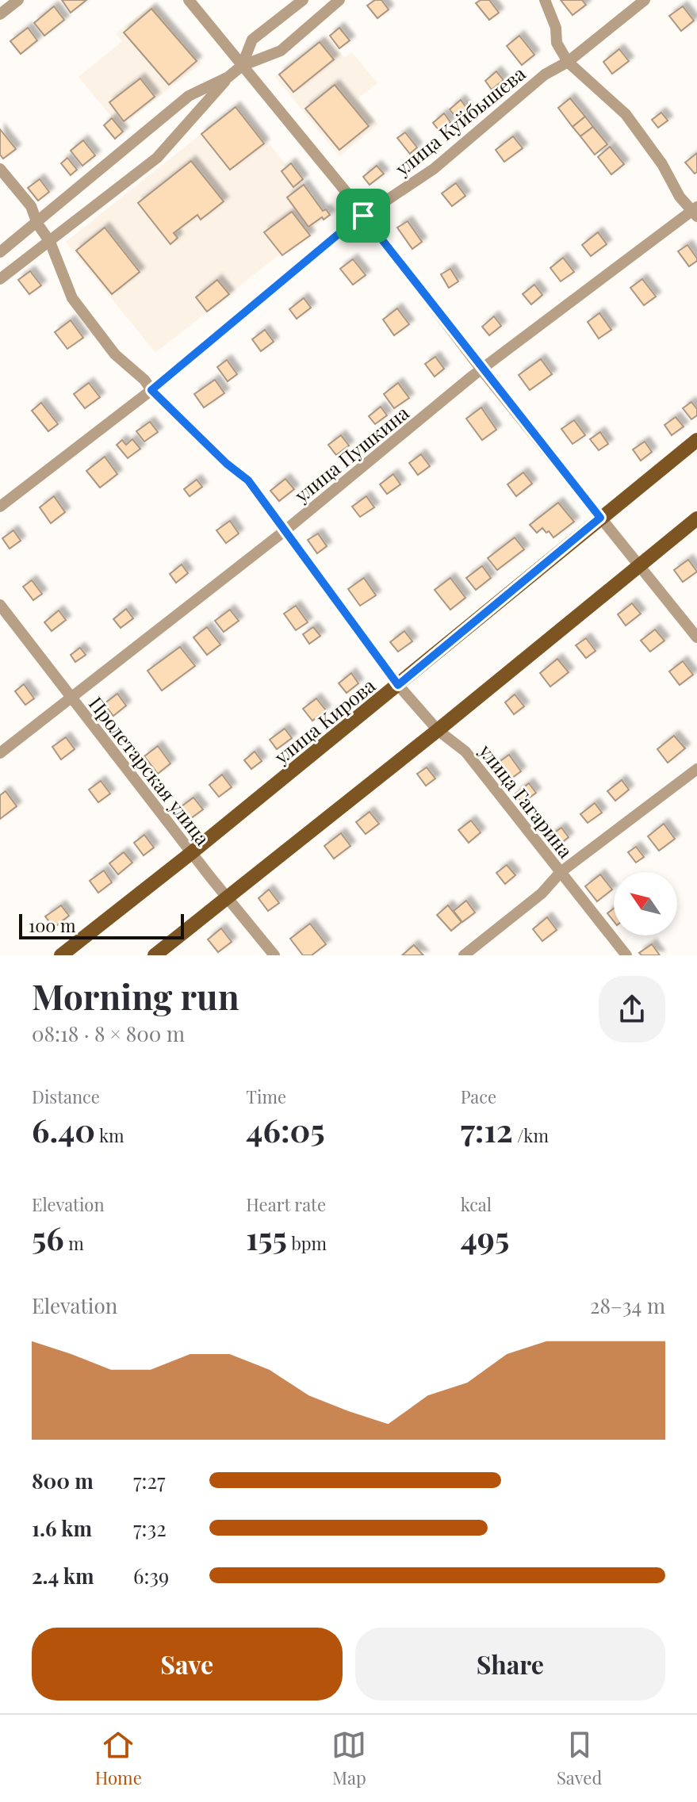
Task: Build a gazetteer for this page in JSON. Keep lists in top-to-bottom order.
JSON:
{
  "streets": {
    "main road": ["улица Кирова"],
    "street": [
      "улица Куйбышева",
      "улица Пушкина",
      "Пролетарская улица",
      "улица Гагарина"
    ]
  },
  "crossings": [
    ["улица Куйбышева", "улица Гагарина"],
    ["улица Пушкина", "Пролетарская улица"],
    ["улица Пушкина", "улица Гагарина"],
    ["улица Кирова", "Пролетарская улица"],
    ["улица Кирова", "улица Гагарина"]
  ],
  "scale_bar": "100 m",
  "north": "top left",
  "page": {
    "scale": "100 m",
    "heading": ["Morning run", "08:18 · 8 × 800 m"],
    "stats": [
      ["Distance", "6.40 km"],
      ["Time", "46:05"],
      ["Pace", "7:12 /km"],
      ["Elevation", "56 m"],
      ["Heart rate", "155 bpm"],
      ["kcal", "495"]
    ],
    "chart": ["Elevation", "28–34 m"],
    "list": [
      {
        "name": "800 m",
        "note": "7:27"
      },
      {
        "name": "1.6 km",
        "note": "7:32"
      },
      {
        "name": "2.4 km",
        "note": "6:39"
      }
    ],
    "buttons": ["Save", "Share"],
    "tabs": ["Home", "Map", "Saved"]
  }
}
